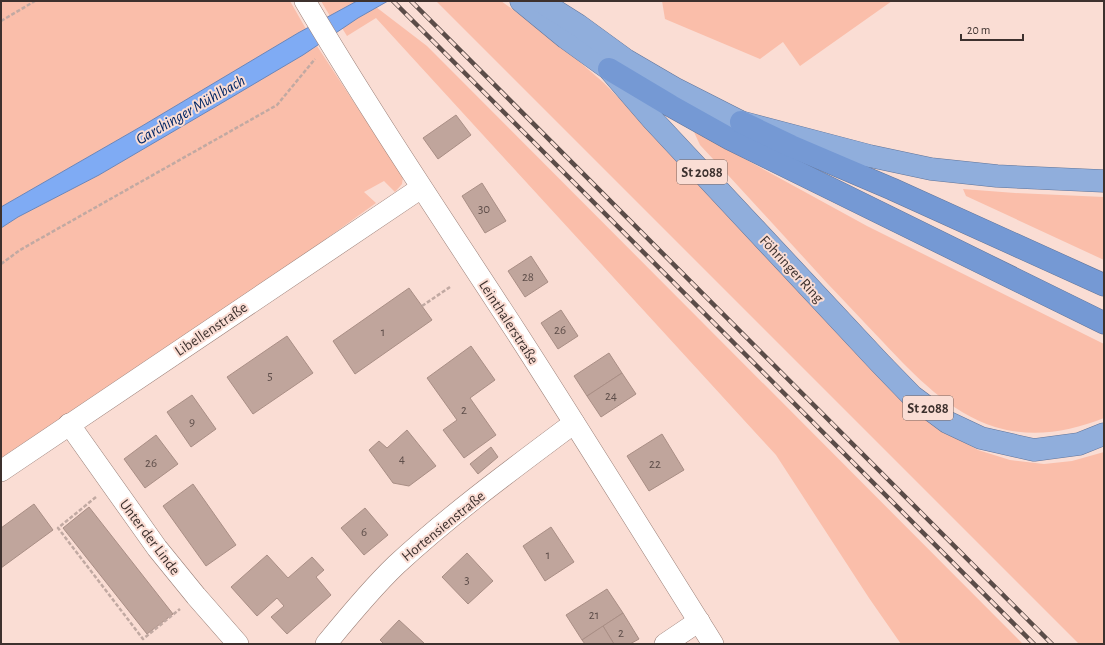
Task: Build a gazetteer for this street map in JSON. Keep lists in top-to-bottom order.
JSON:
{
  "streets": {
    "highway": ["St 2088", "Föhringer Ring"],
    "street": [
      "Leinthalerstraße",
      "Libellenstraße",
      "Hortensienstraße",
      "Unter der Linde"
    ]
  },
  "crossings": [
    ["Leinthalerstraße", "Libellenstraße"],
    ["Leinthalerstraße", "Hortensienstraße"],
    ["Libellenstraße", "Unter der Linde"]
  ],
  "water": ["Garchinger Mühlbach"],
  "house_numbers": [
    "30",
    "28",
    "26",
    "1",
    "5",
    "24",
    "2",
    "9",
    "4",
    "26",
    "22",
    "6",
    "1",
    "3",
    "21",
    "2"
  ],
  "scale_bar": "20 m"
}
